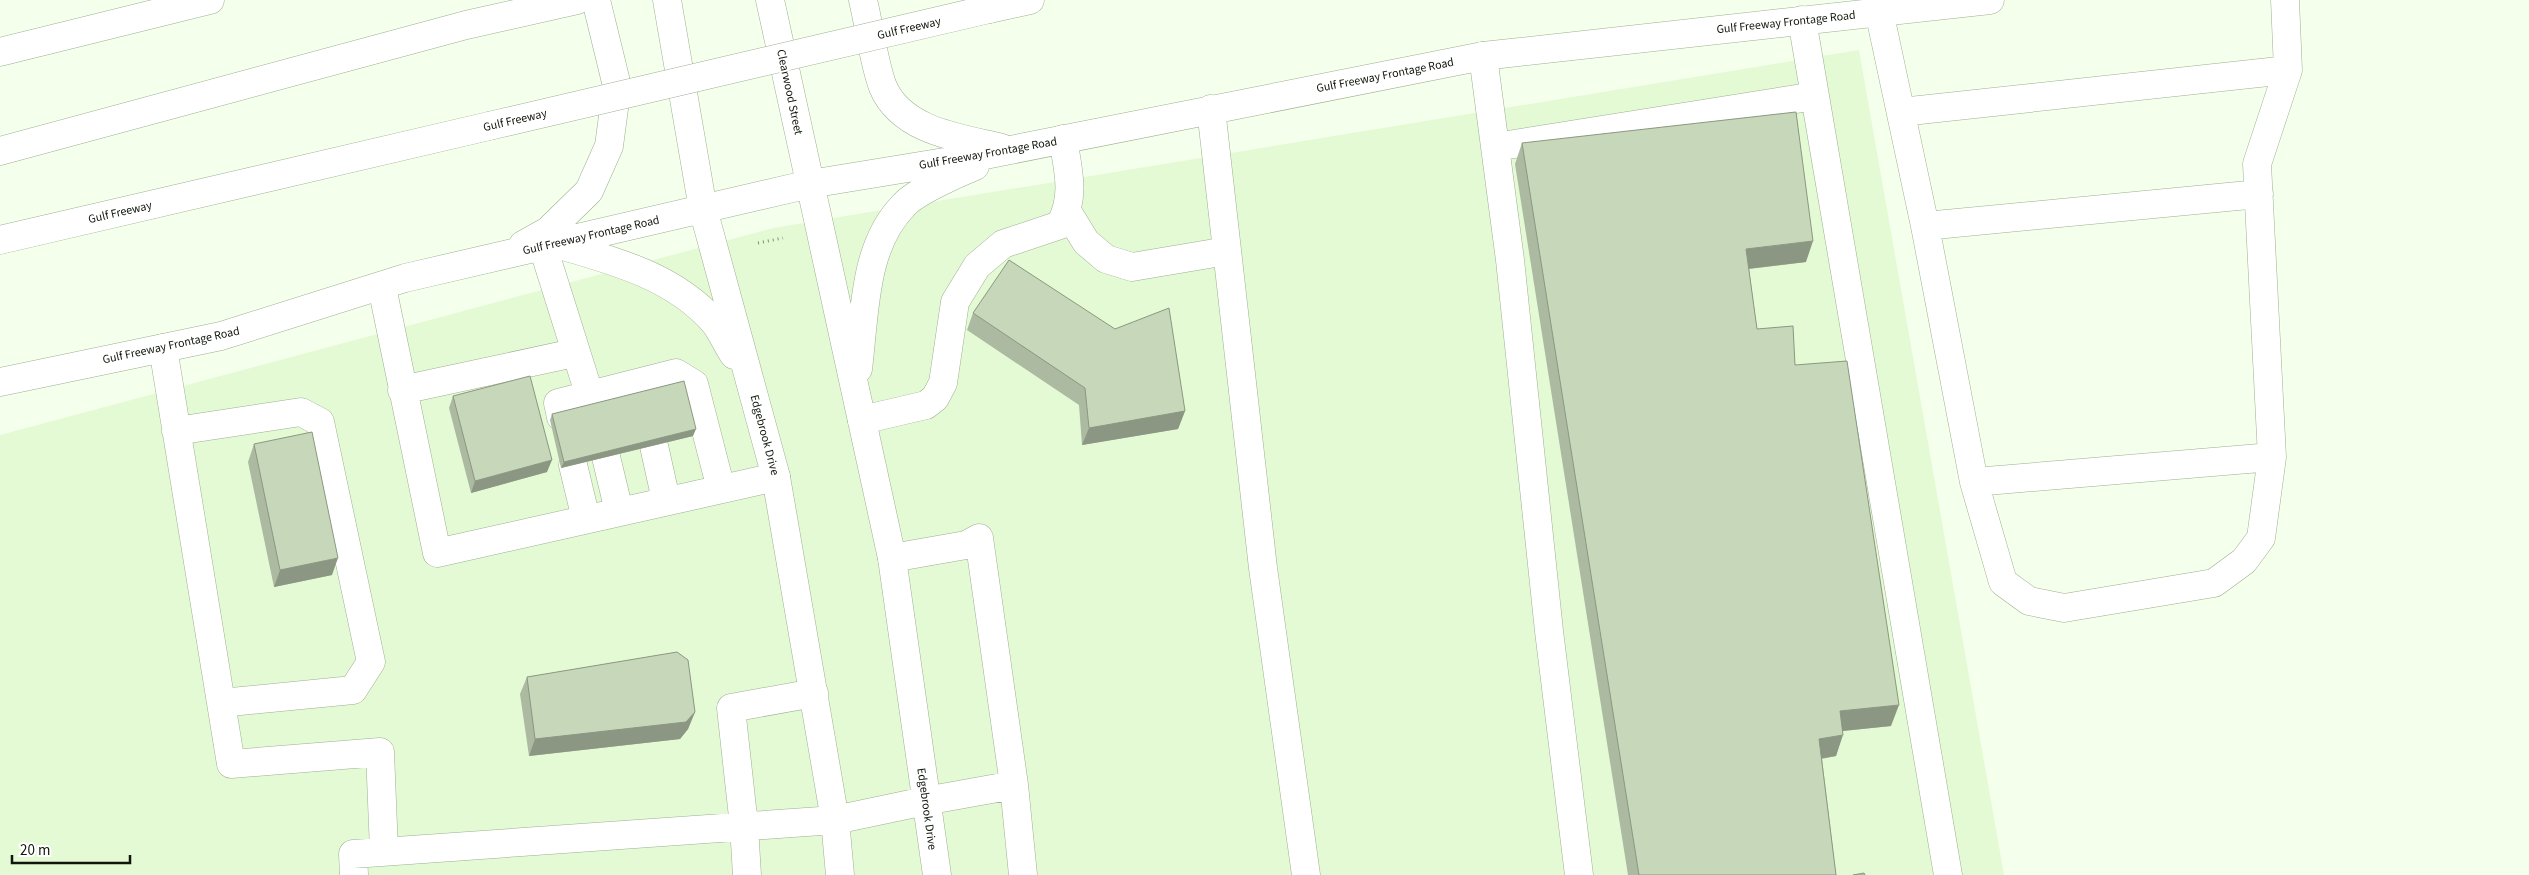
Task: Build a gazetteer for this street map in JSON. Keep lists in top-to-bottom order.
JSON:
{
  "streets": {
    "main road": [
      "Gulf Freeway Frontage Road",
      "Gulf Freeway",
      "Clearwood Street",
      "Edgebrook Drive"
    ]
  },
  "crossings": [
    ["Gulf Freeway Frontage Road", "Clearwood Street"],
    ["Gulf Freeway Frontage Road", "Edgebrook Drive"],
    ["Clearwood Street", "Edgebrook Drive"]
  ],
  "scale_bar": "20 m"
}
